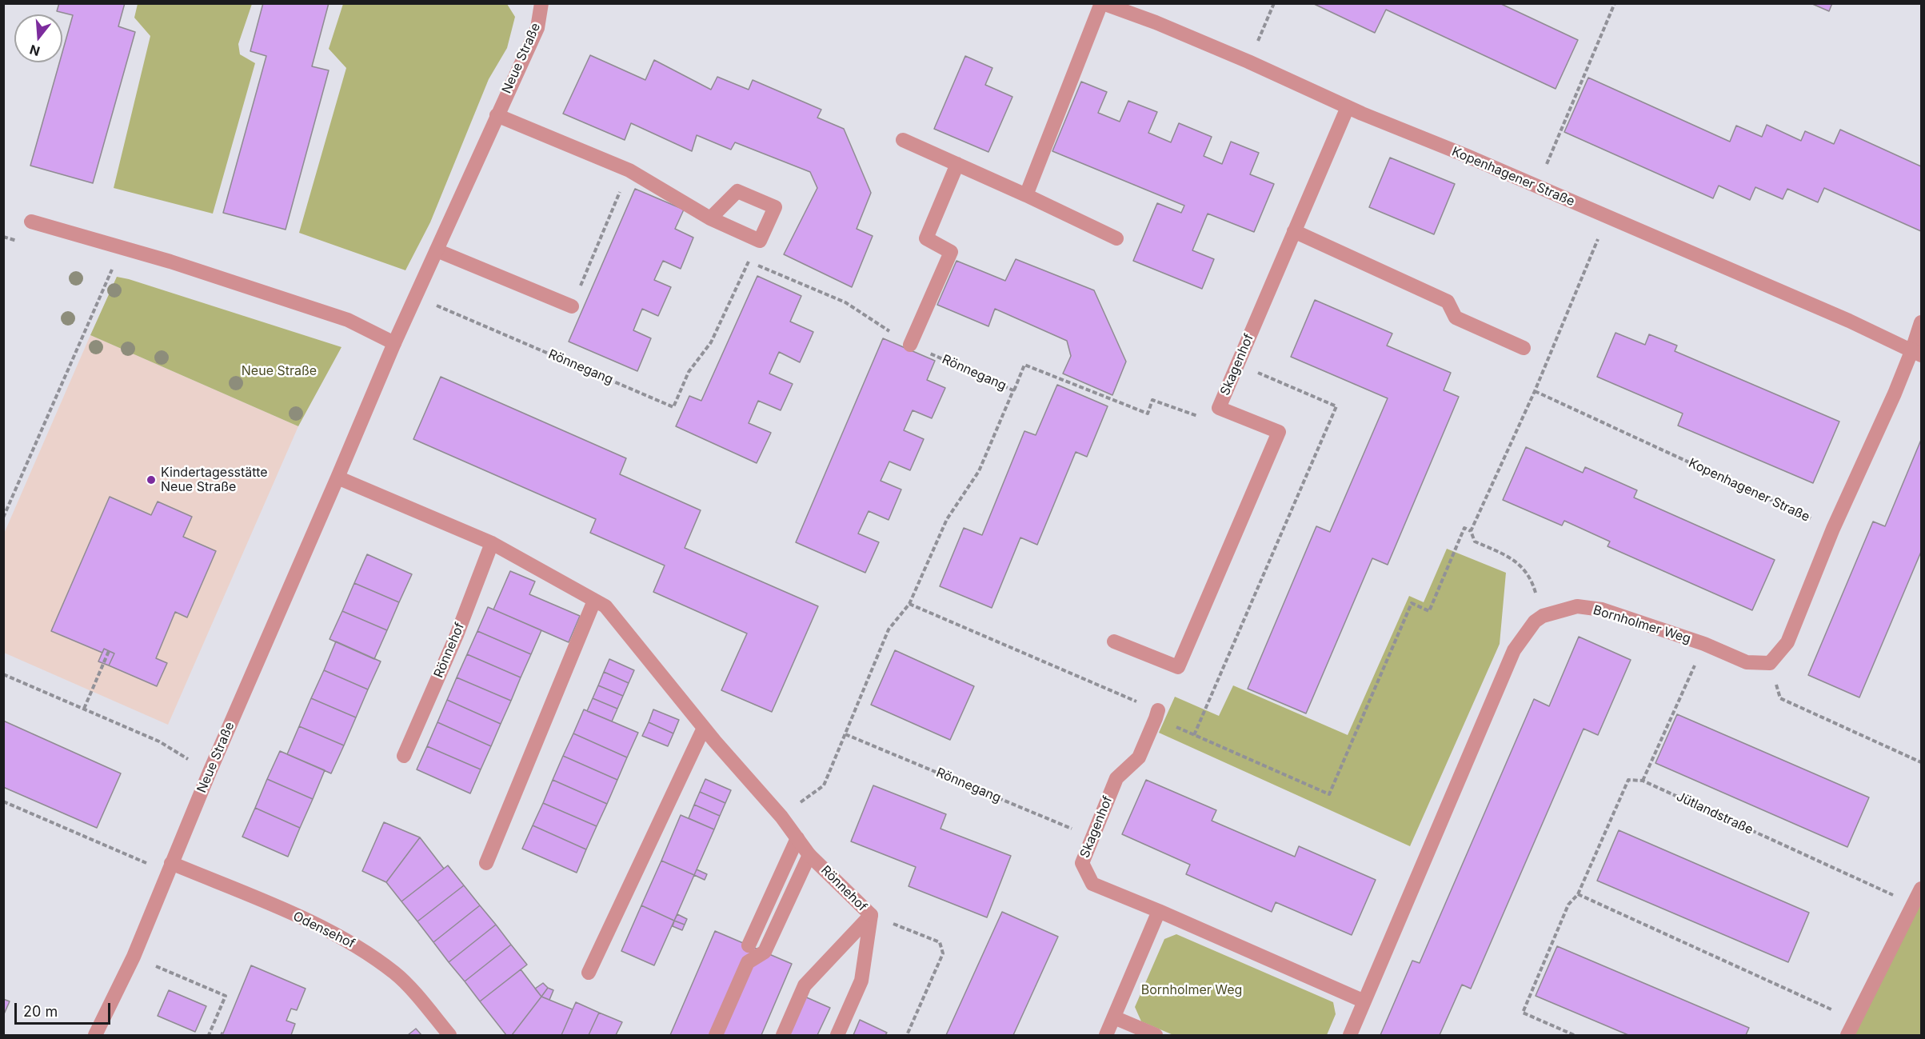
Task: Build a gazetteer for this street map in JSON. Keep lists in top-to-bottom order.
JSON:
{
  "streets": {
    "street": [
      "Neue Straße",
      "Kopenhagener Straße",
      "Skagenhof",
      "Bornholmer Weg",
      "Rönnehof",
      "Odensehof"
    ],
    "path": ["Rönnegang", "Jütlandstraße"]
  },
  "crossings": [
    ["Neue Straße", "Rönnegang"],
    ["Neue Straße", "Rönnehof"],
    ["Neue Straße", "Odensehof"],
    ["Kopenhagener Straße", "Skagenhof"],
    ["Skagenhof", "Rönnegang"],
    ["Rönnegang", "Rönnehof"]
  ],
  "parks": ["Neue Straße", "Bornholmer Weg"],
  "places": ["Kindertagesstätte Neue Straße"],
  "scale_bar": "20 m",
  "north": "bottom"
}
